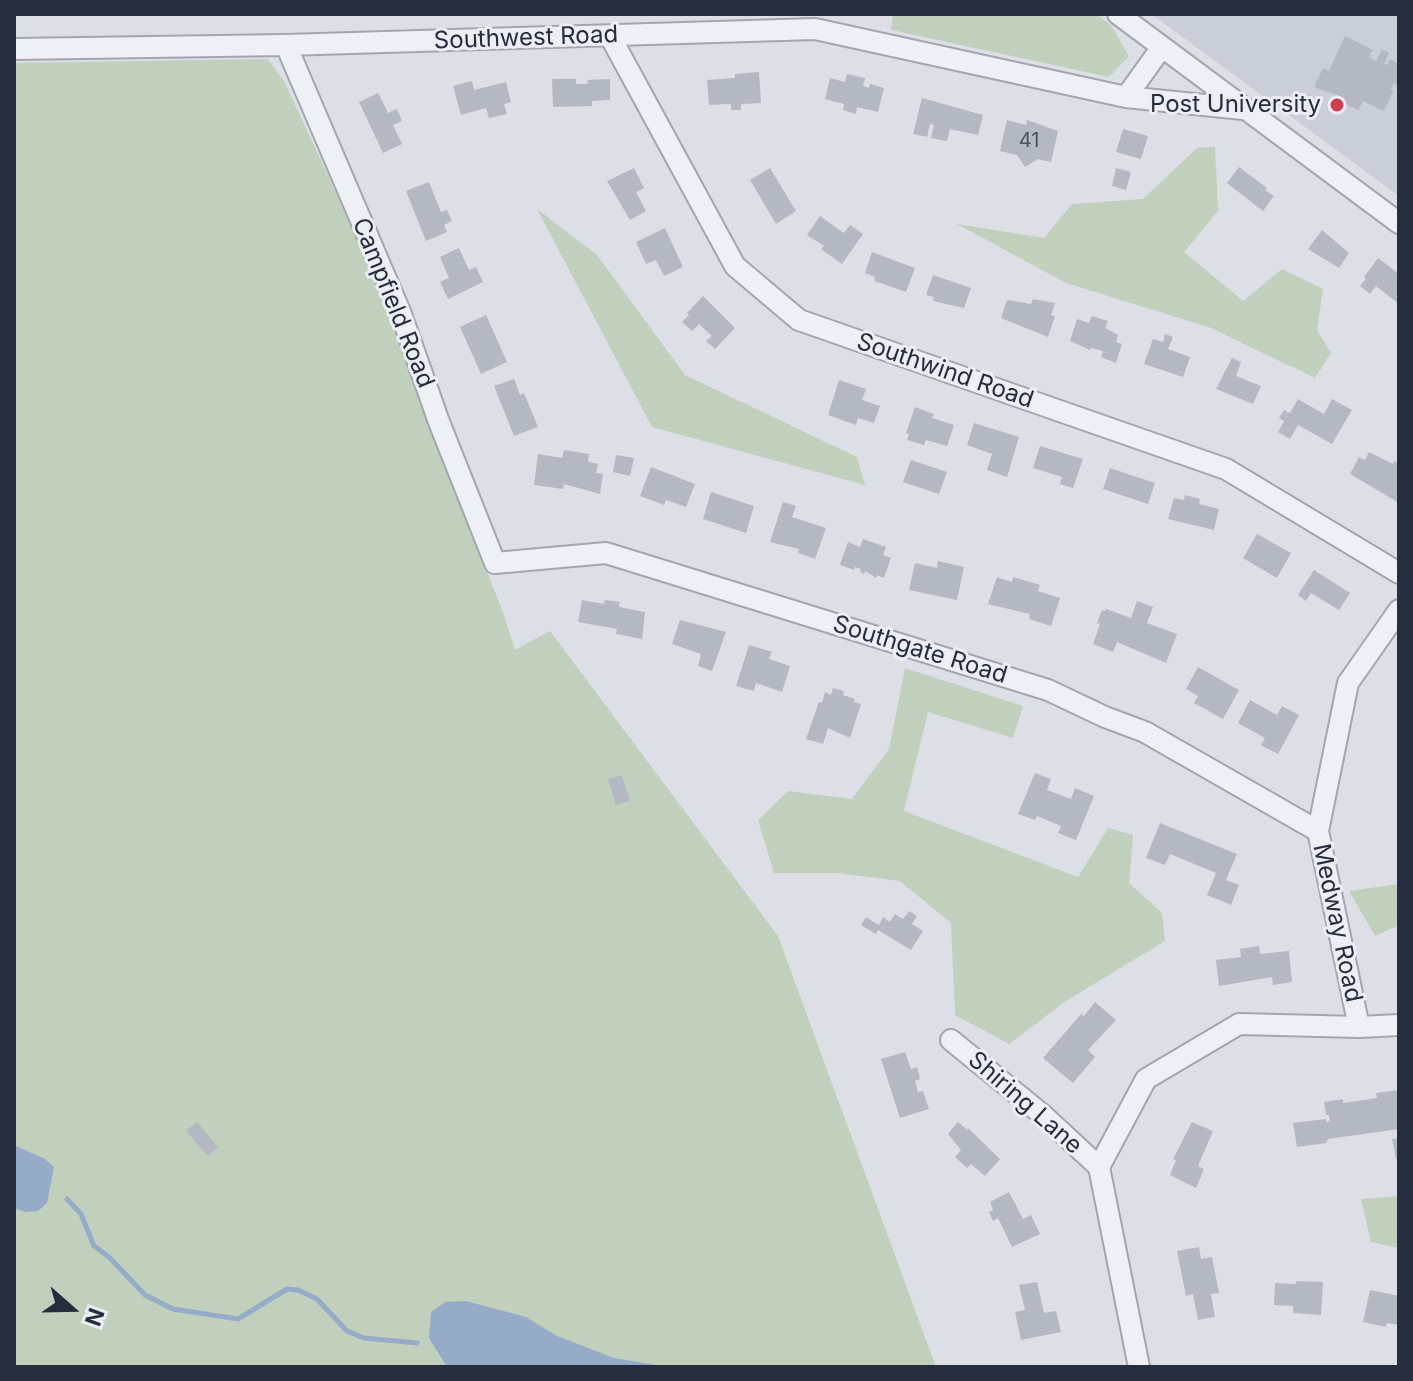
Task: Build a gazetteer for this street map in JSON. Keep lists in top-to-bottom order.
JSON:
{
  "streets": {
    "street": [
      "Southwest Road",
      "Campfield Road",
      "Southwind Road",
      "Southgate Road",
      "Medway Road",
      "Shiring Lane"
    ]
  },
  "crossings": [
    ["Southwest Road", "Campfield Road"],
    ["Southwest Road", "Southwind Road"],
    ["Campfield Road", "Southgate Road"],
    ["Southgate Road", "Medway Road"],
    ["Medway Road", "Shiring Lane"]
  ],
  "places": ["Post University"],
  "house_numbers": ["41"],
  "north": "right"
}
